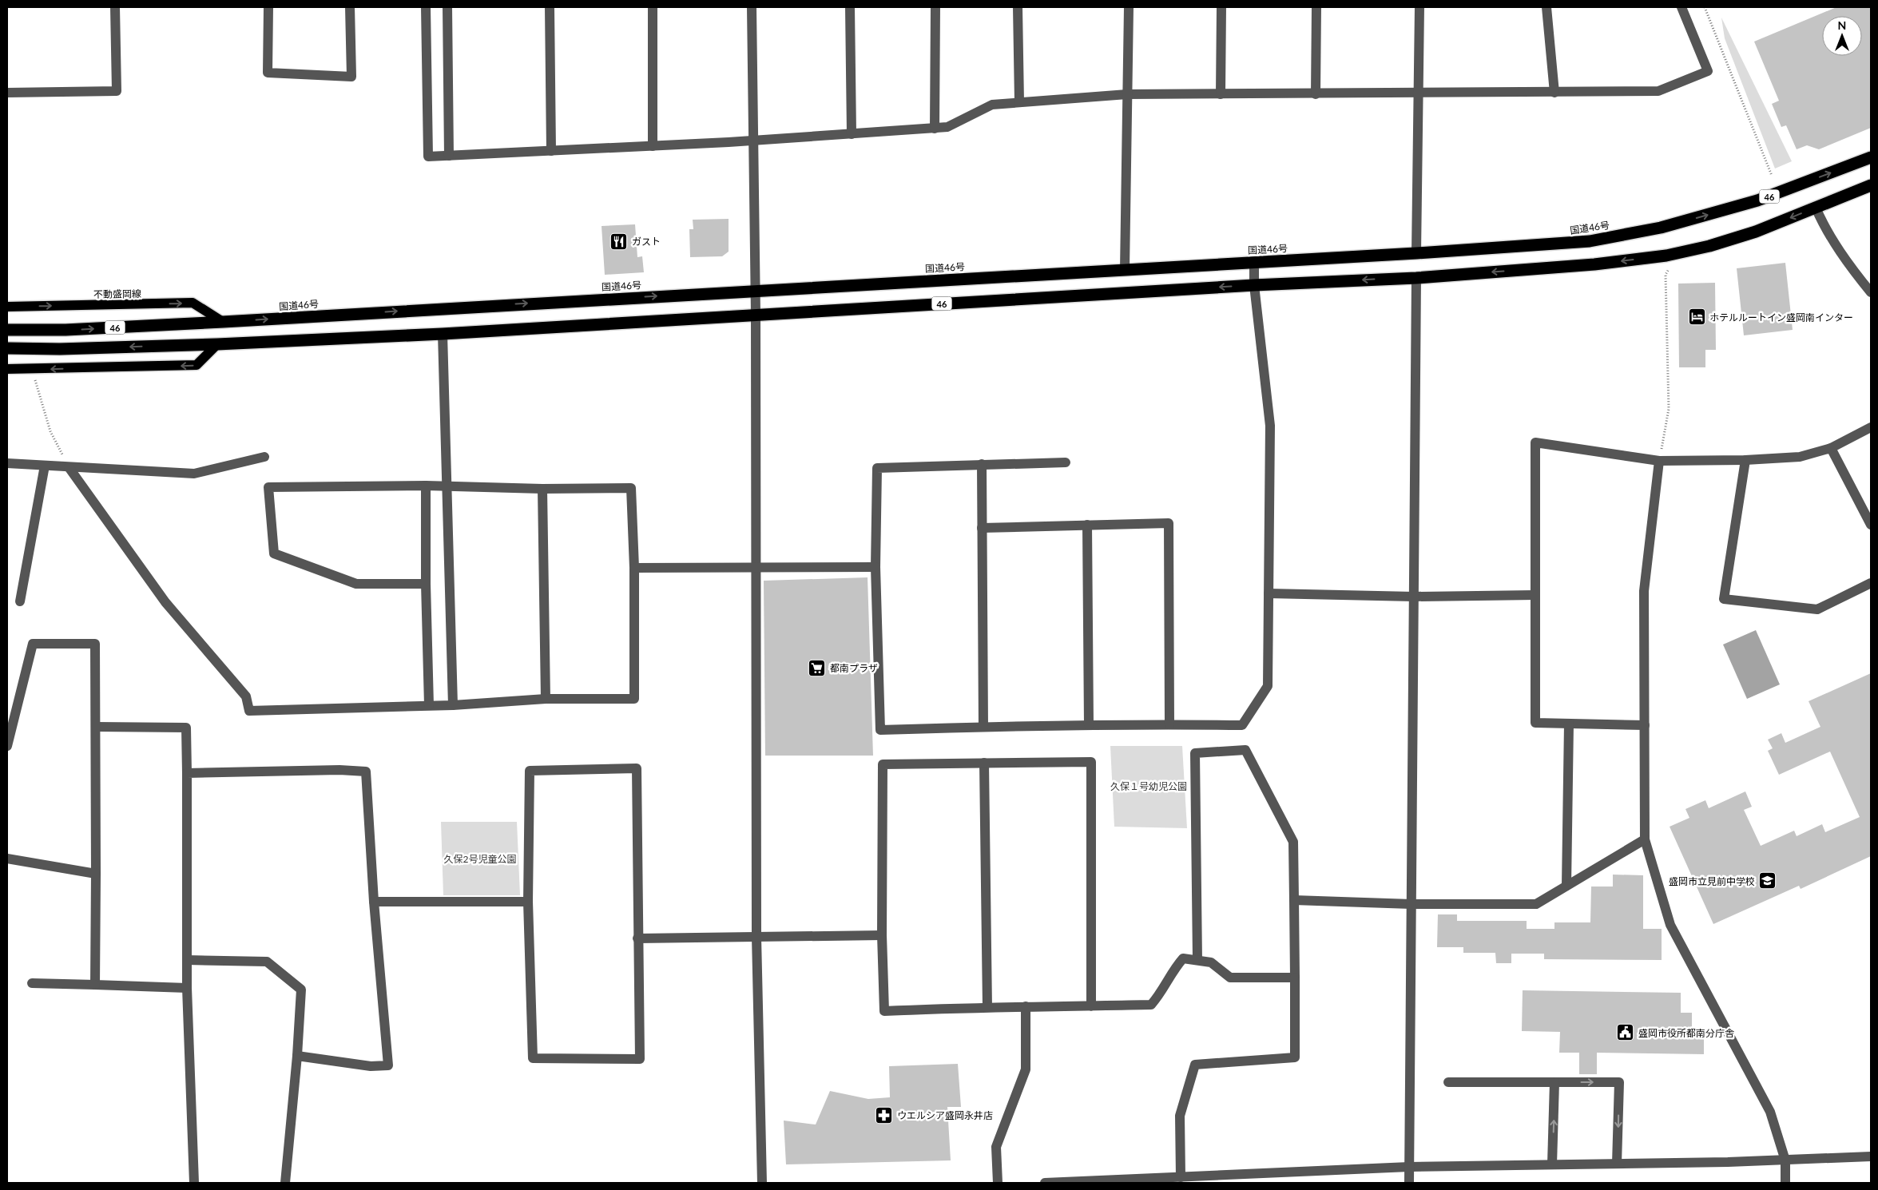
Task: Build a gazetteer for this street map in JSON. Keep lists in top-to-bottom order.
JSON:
{
  "streets": {
    "highway": ["46", "国道46号"],
    "main road": ["不動盛岡線"]
  },
  "crossings": [
    ["国道46号", "不動盛岡線"]
  ],
  "parks": ["久保１号幼児公園", "久保2号児童公園"],
  "places": {
    "restaurant": ["ガスト"],
    "hotel": ["ホテルルートイン盛岡南インター"],
    "supermarket": ["都南プラザ"],
    "school or university": ["盛岡市立見前中学校"],
    "public building": ["盛岡市役所都南分庁舎"],
    "pharmacy": ["ウエルシア盛岡永井店"]
  },
  "north": "top"
}
